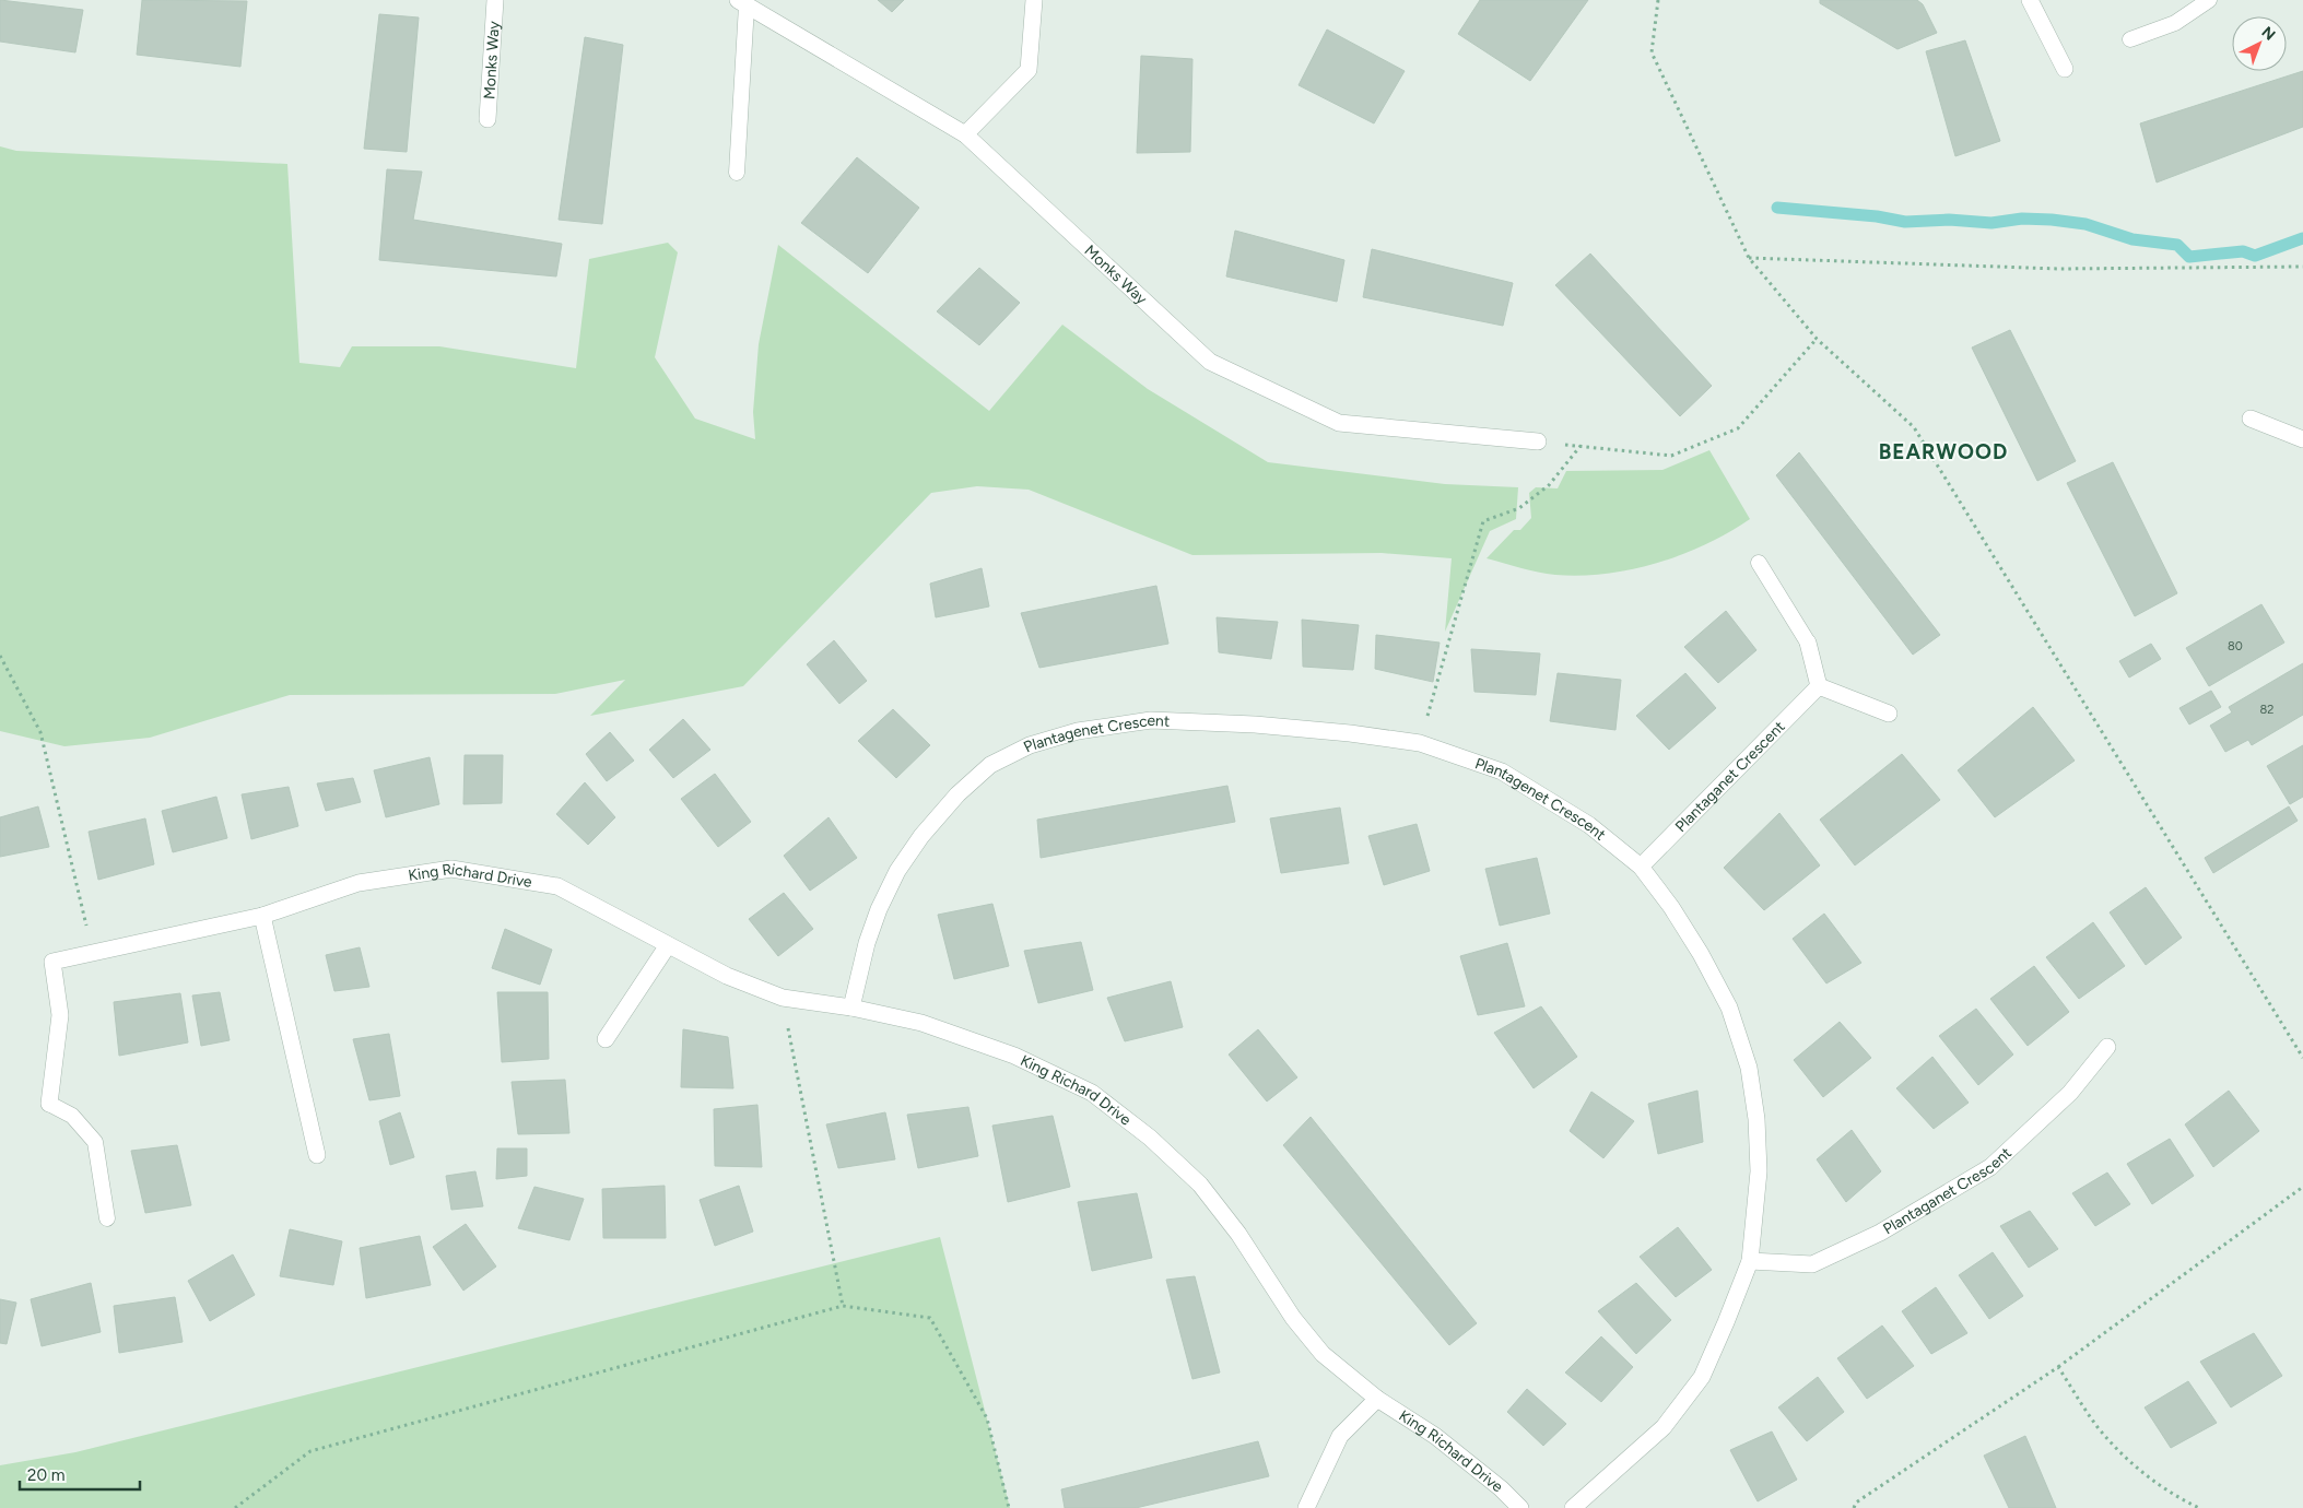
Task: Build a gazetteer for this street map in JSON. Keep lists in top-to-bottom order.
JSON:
{
  "streets": {
    "street": [
      "Monks Way",
      "Plantagenet Crescent",
      "Plantaganet Crescent",
      "King Richard Drive"
    ]
  },
  "crossings": [
    ["Plantagenet Crescent", "Plantaganet Crescent"],
    ["Plantagenet Crescent", "King Richard Drive"]
  ],
  "districts": ["BEARWOOD"],
  "house_numbers": ["80", "82"],
  "scale_bar": "20 m",
  "north": "top right"
}
